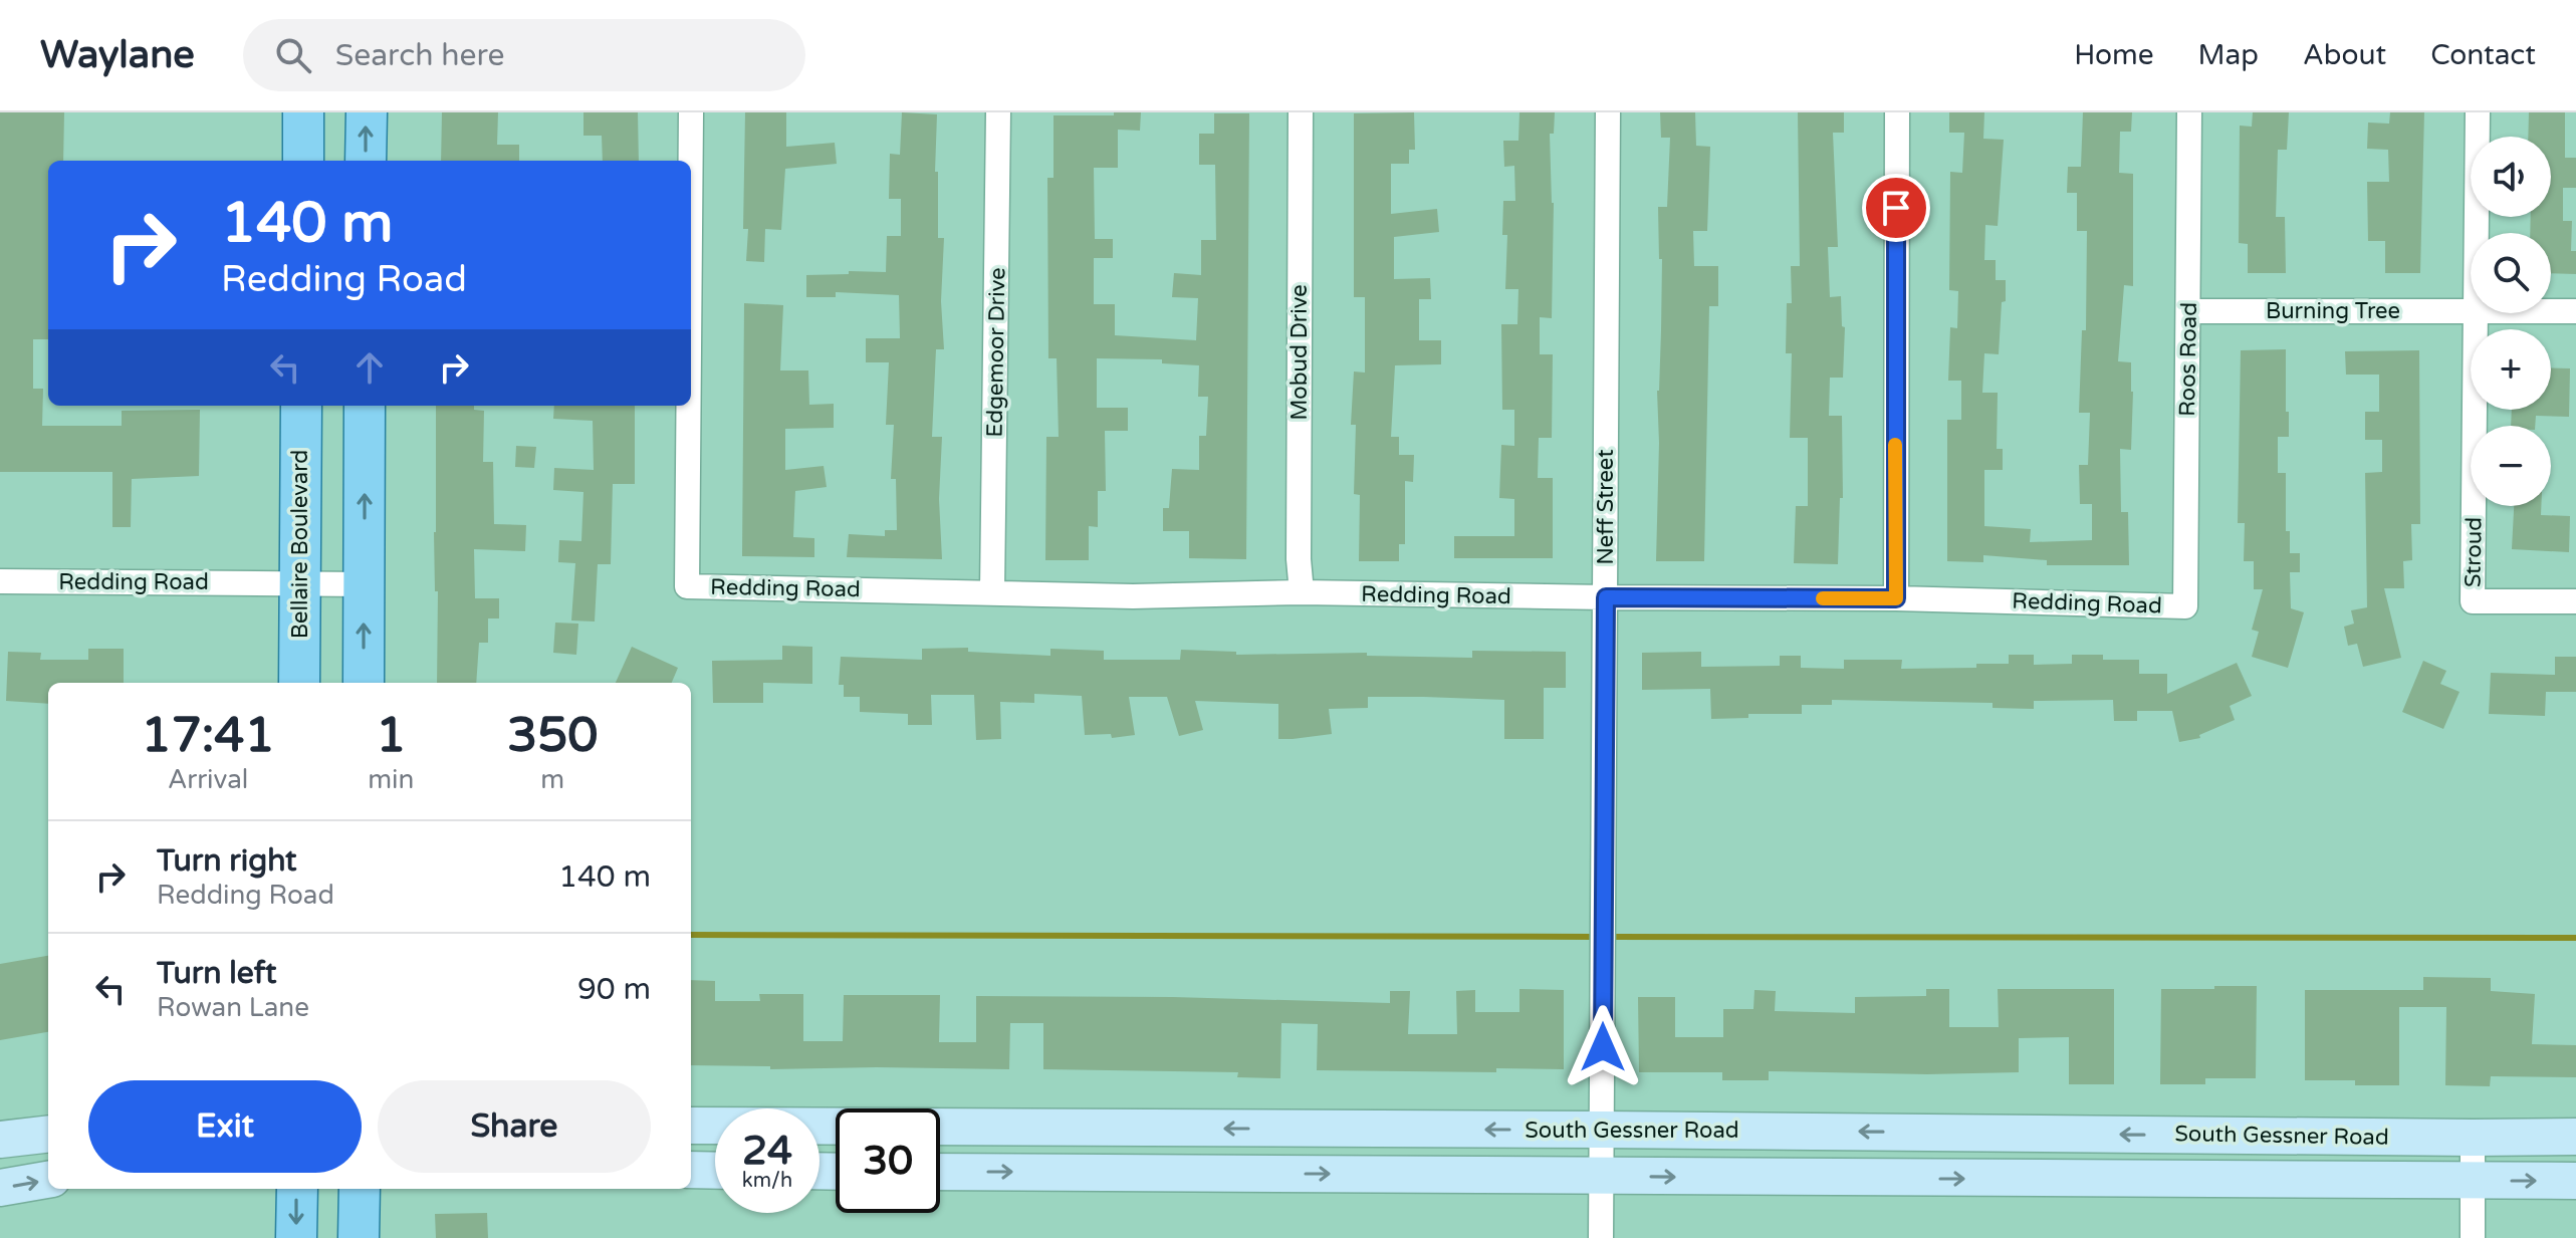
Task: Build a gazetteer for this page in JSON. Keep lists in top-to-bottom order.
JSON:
{
  "streets": {
    "main road": ["Bellaire Boulevard", "South Gessner Road"],
    "street": [
      "Burning Tree",
      "Edgemoor Drive",
      "Mobud Drive",
      "Roos Road",
      "Neff Street",
      "Stroud",
      "Redding Road"
    ]
  },
  "crossings": [
    ["Burning Tree", "Roos Road"],
    ["Edgemoor Drive", "Redding Road"],
    ["Mobud Drive", "Redding Road"],
    ["Roos Road", "Redding Road"],
    ["Neff Street", "Redding Road"],
    ["Neff Street", "South Gessner Road"],
    ["Bellaire Boulevard", "Redding Road"]
  ],
  "page": {
    "header": "Waylane",
    "search": "Search here",
    "nav": [
      "Home",
      "Map",
      "About",
      "Contact"
    ],
    "map_buttons": ["+", "−"],
    "turn": ["140 m", "Redding Road"],
    "eta": [
      "17:41",
      "Arrival",
      "1",
      "min",
      "350",
      "m"
    ],
    "list": [
      {
        "name": "Turn right",
        "note": "Redding Road",
        "value": "140 m"
      },
      {
        "name": "Turn left",
        "note": "Rowan Lane",
        "value": "90 m"
      }
    ],
    "buttons": ["Exit", "Share"],
    "speed": "24 km/h",
    "limit": "30"
  }
}
